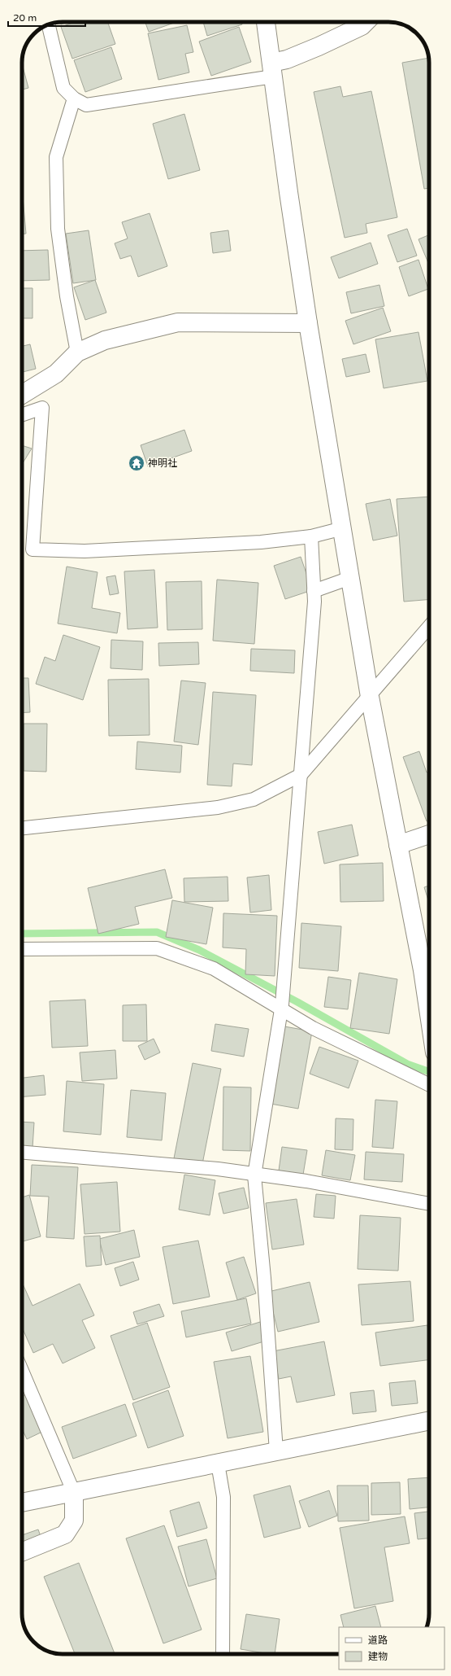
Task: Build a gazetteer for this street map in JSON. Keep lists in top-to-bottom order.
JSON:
{
  "places": {
    "temple": ["神明社"]
  },
  "legend": ["道路", "建物"],
  "scale_bar": "20 m"
}
